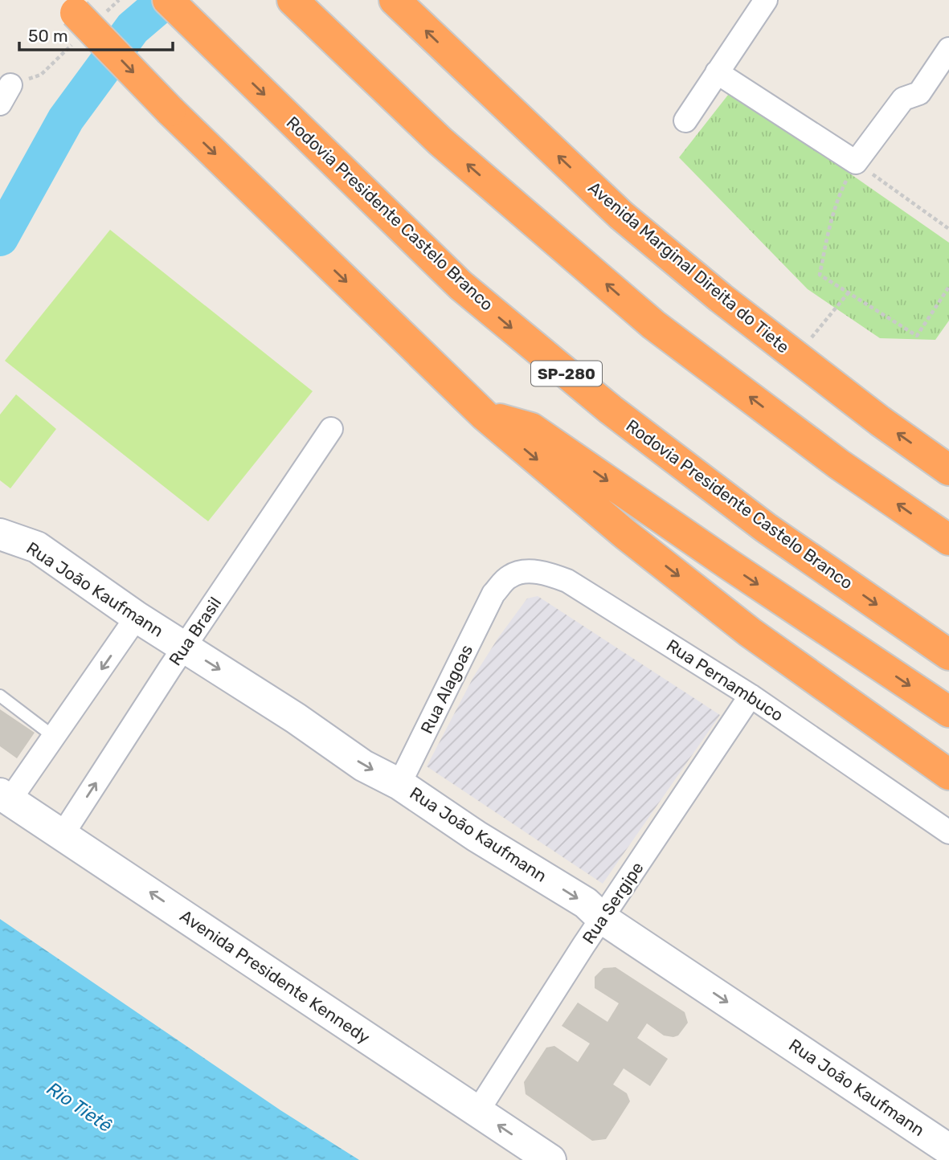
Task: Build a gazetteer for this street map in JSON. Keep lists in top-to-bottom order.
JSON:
{
  "streets": {
    "highway": ["Rodovia Presidente Castelo Branco", "Avenida Marginal Direita do Tiete", "SP-280"],
    "main road": ["Rua João Kaufmann", "Avenida Presidente Kennedy"],
    "street": [
      "Rua Brasil",
      "Rua Pernambuco",
      "Rua Alagoas",
      "Rua Sergipe"
    ]
  },
  "crossings": [
    ["Rua João Kaufmann", "Rua Brasil"],
    ["Rua João Kaufmann", "Rua Alagoas"],
    ["Rua João Kaufmann", "Rua Sergipe"],
    ["Rua Brasil", "Avenida Presidente Kennedy"],
    ["Rua Pernambuco", "Rua Alagoas"],
    ["Rua Pernambuco", "Rua Sergipe"],
    ["Rua Sergipe", "Avenida Presidente Kennedy"]
  ],
  "one_way": ["Rua João Kaufmann", "Avenida Presidente Kennedy"],
  "water": ["Rio Tietê"],
  "scale_bar": "50 m"
}
